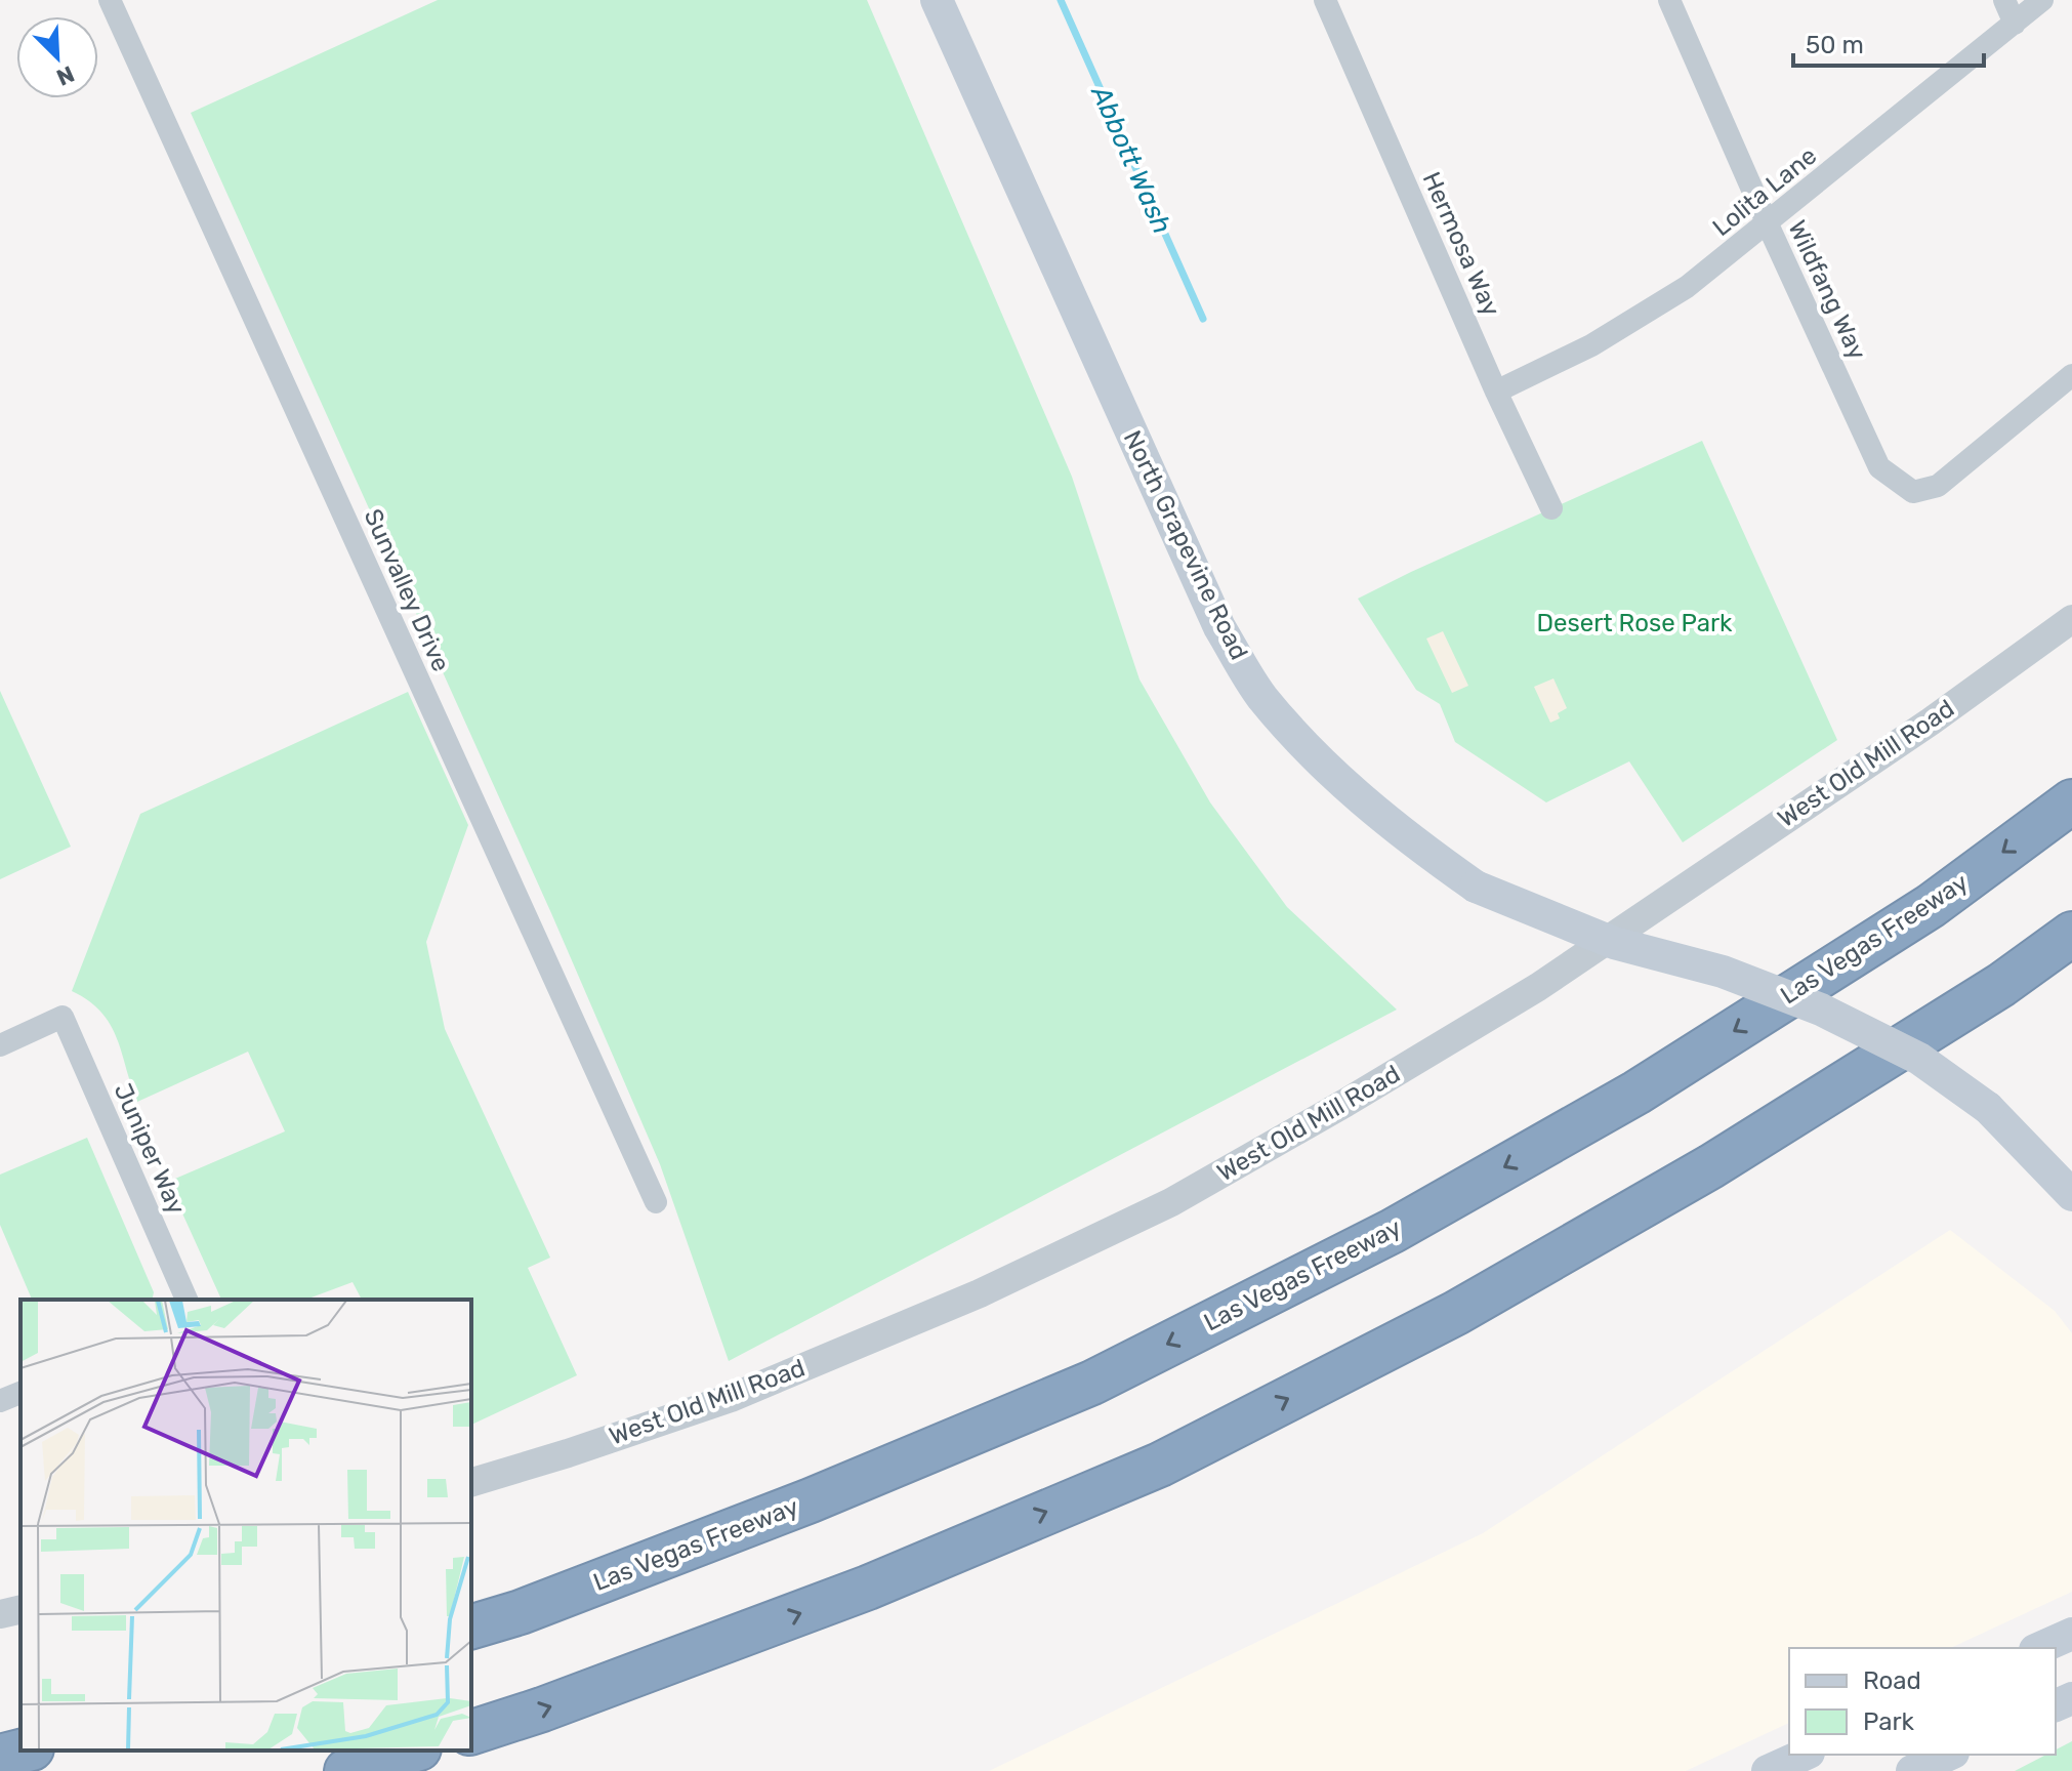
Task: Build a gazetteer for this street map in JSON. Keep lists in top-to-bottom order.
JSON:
{
  "streets": {
    "highway": ["Las Vegas Freeway"],
    "main road": ["North Grapevine Road"],
    "street": [
      "Lolita Lane",
      "Hermosa Way",
      "Wildfang Way",
      "Sunvalley Drive",
      "West Old Mill Road",
      "Juniper Way"
    ]
  },
  "crossings": [
    ["Lolita Lane", "Hermosa Way"],
    ["Lolita Lane", "Wildfang Way"]
  ],
  "water": ["Abbott Wash"],
  "parks": ["Desert Rose Park"],
  "legend": ["Road", "Park"],
  "scale_bar": "50 m",
  "north": "bottom right"
}
